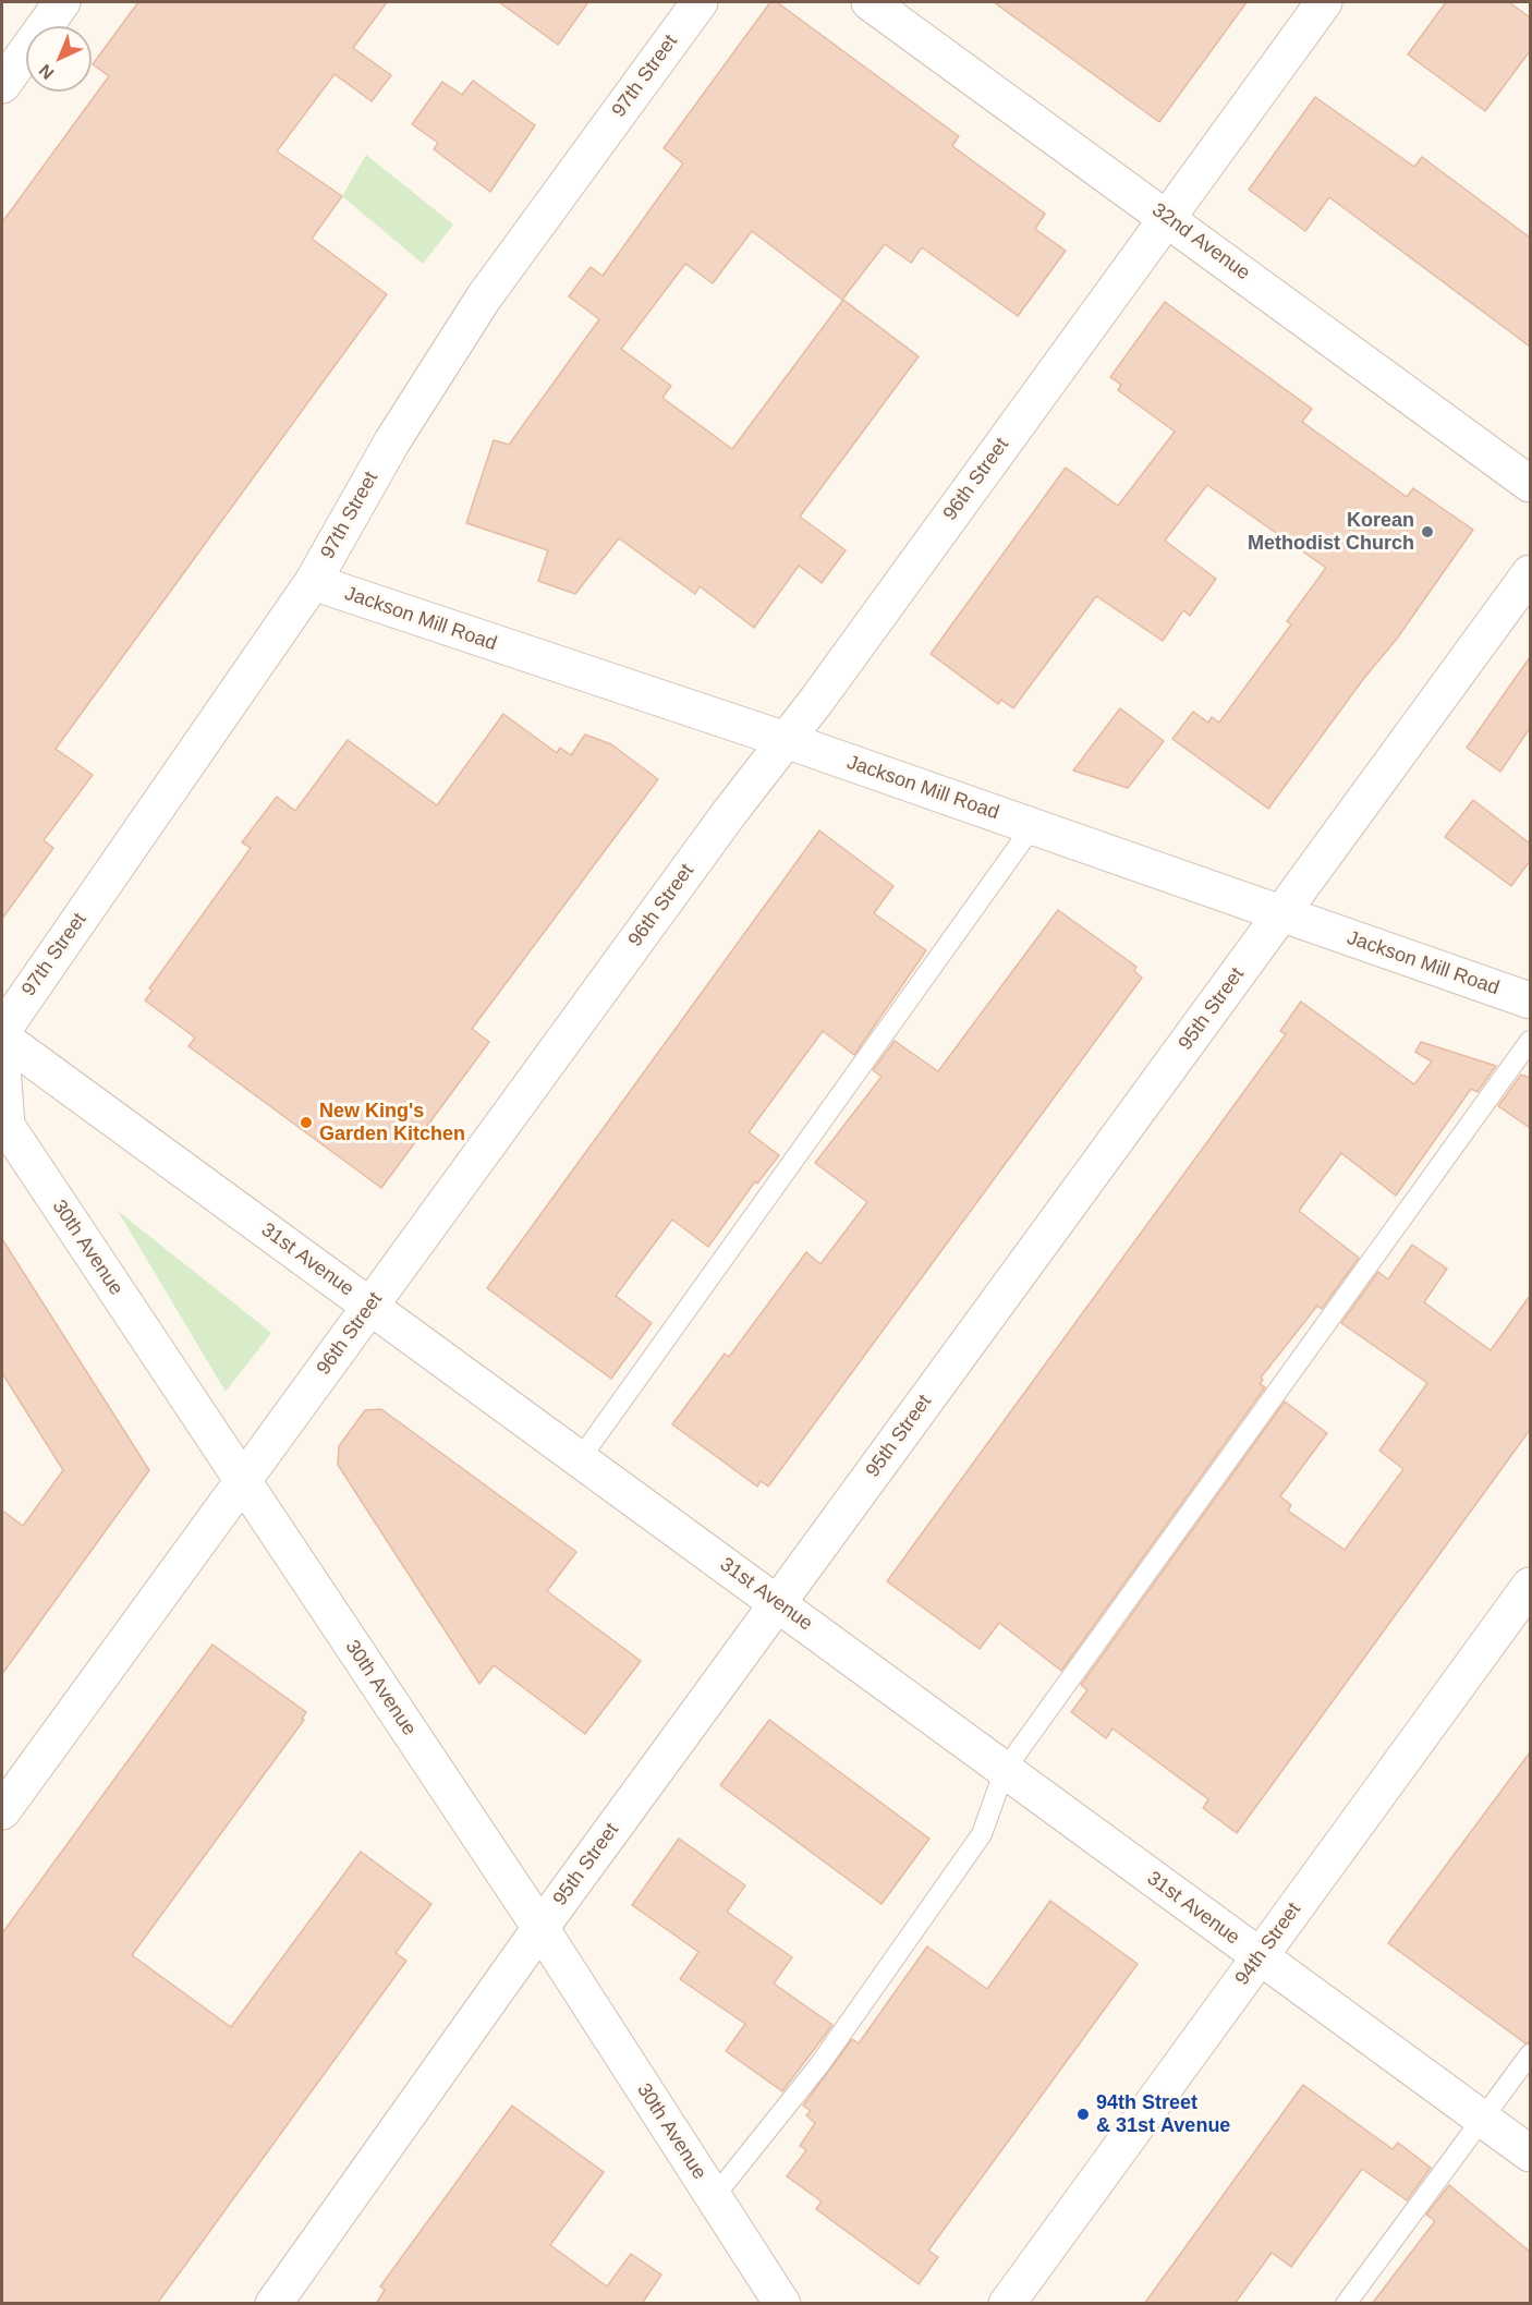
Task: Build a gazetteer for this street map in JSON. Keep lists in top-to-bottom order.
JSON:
{
  "streets": {
    "street": [
      "97th Street",
      "32nd Avenue",
      "96th Street",
      "Jackson Mill Road",
      "95th Street",
      "30th Avenue",
      "31st Avenue",
      "94th Street"
    ]
  },
  "crossings": [
    ["97th Street", "Jackson Mill Road"],
    ["32nd Avenue", "96th Street"],
    ["96th Street", "Jackson Mill Road"],
    ["96th Street", "30th Avenue"],
    ["96th Street", "31st Avenue"],
    ["Jackson Mill Road", "95th Street"],
    ["95th Street", "30th Avenue"],
    ["95th Street", "31st Avenue"],
    ["31st Avenue", "94th Street"]
  ],
  "places": ["Korean Methodist Church", "New King's Garden Kitchen", "94th Street & 31st Avenue"],
  "north": "bottom left"
}
